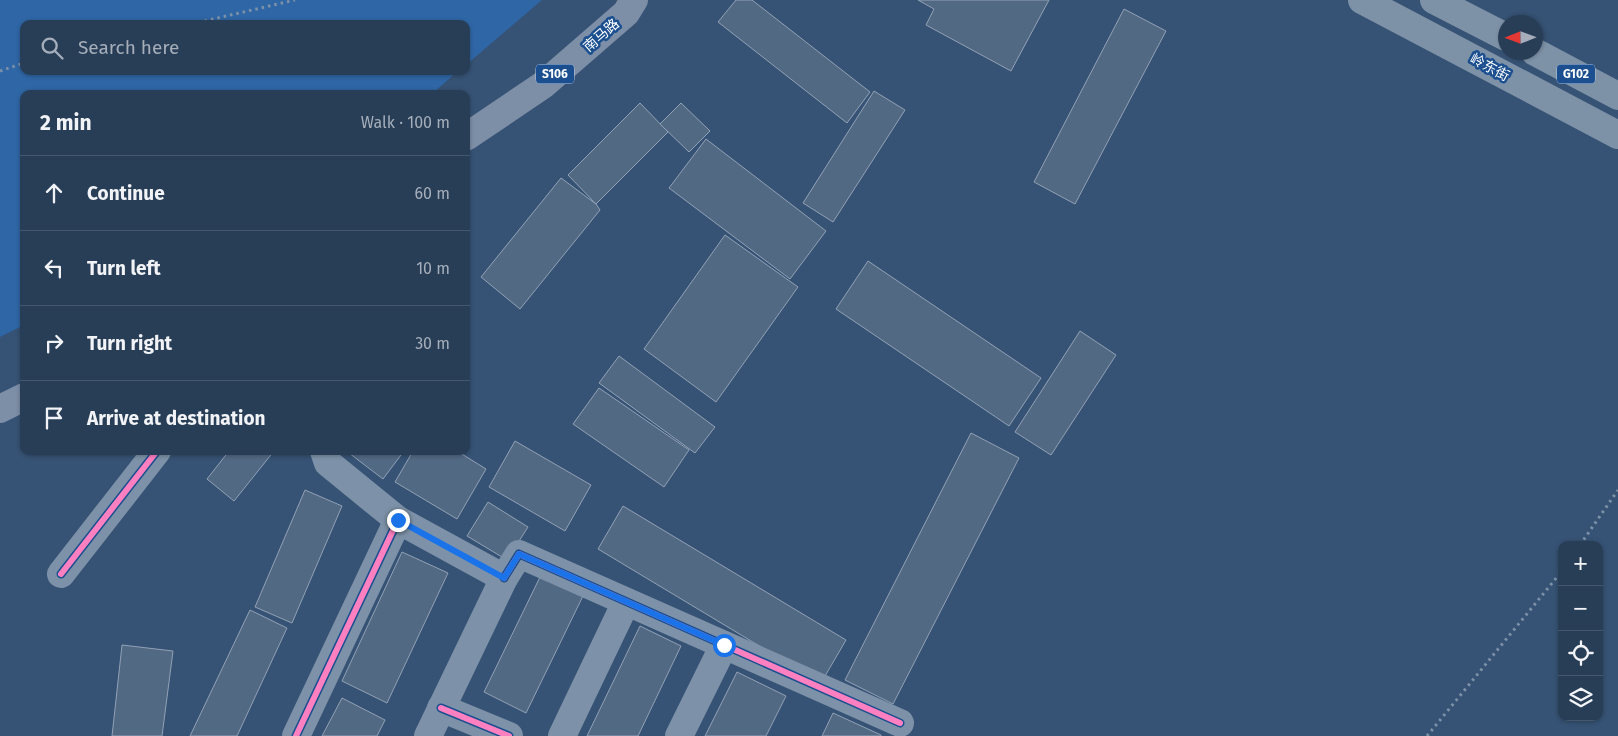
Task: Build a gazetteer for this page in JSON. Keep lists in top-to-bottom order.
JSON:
{
  "streets": {
    "highway": ["岭东街", "G102"],
    "main road": ["南马路", "S106"]
  },
  "north": "left",
  "page": {
    "search": "Search here",
    "heading": ["2 min", "Walk · 100 m"],
    "list": [
      ["Continue", "60 m"],
      ["Turn left", "10 m"],
      ["Turn right", "30 m"],
      "Arrive at destination"
    ],
    "map_buttons": ["+", "−"]
  }
}
